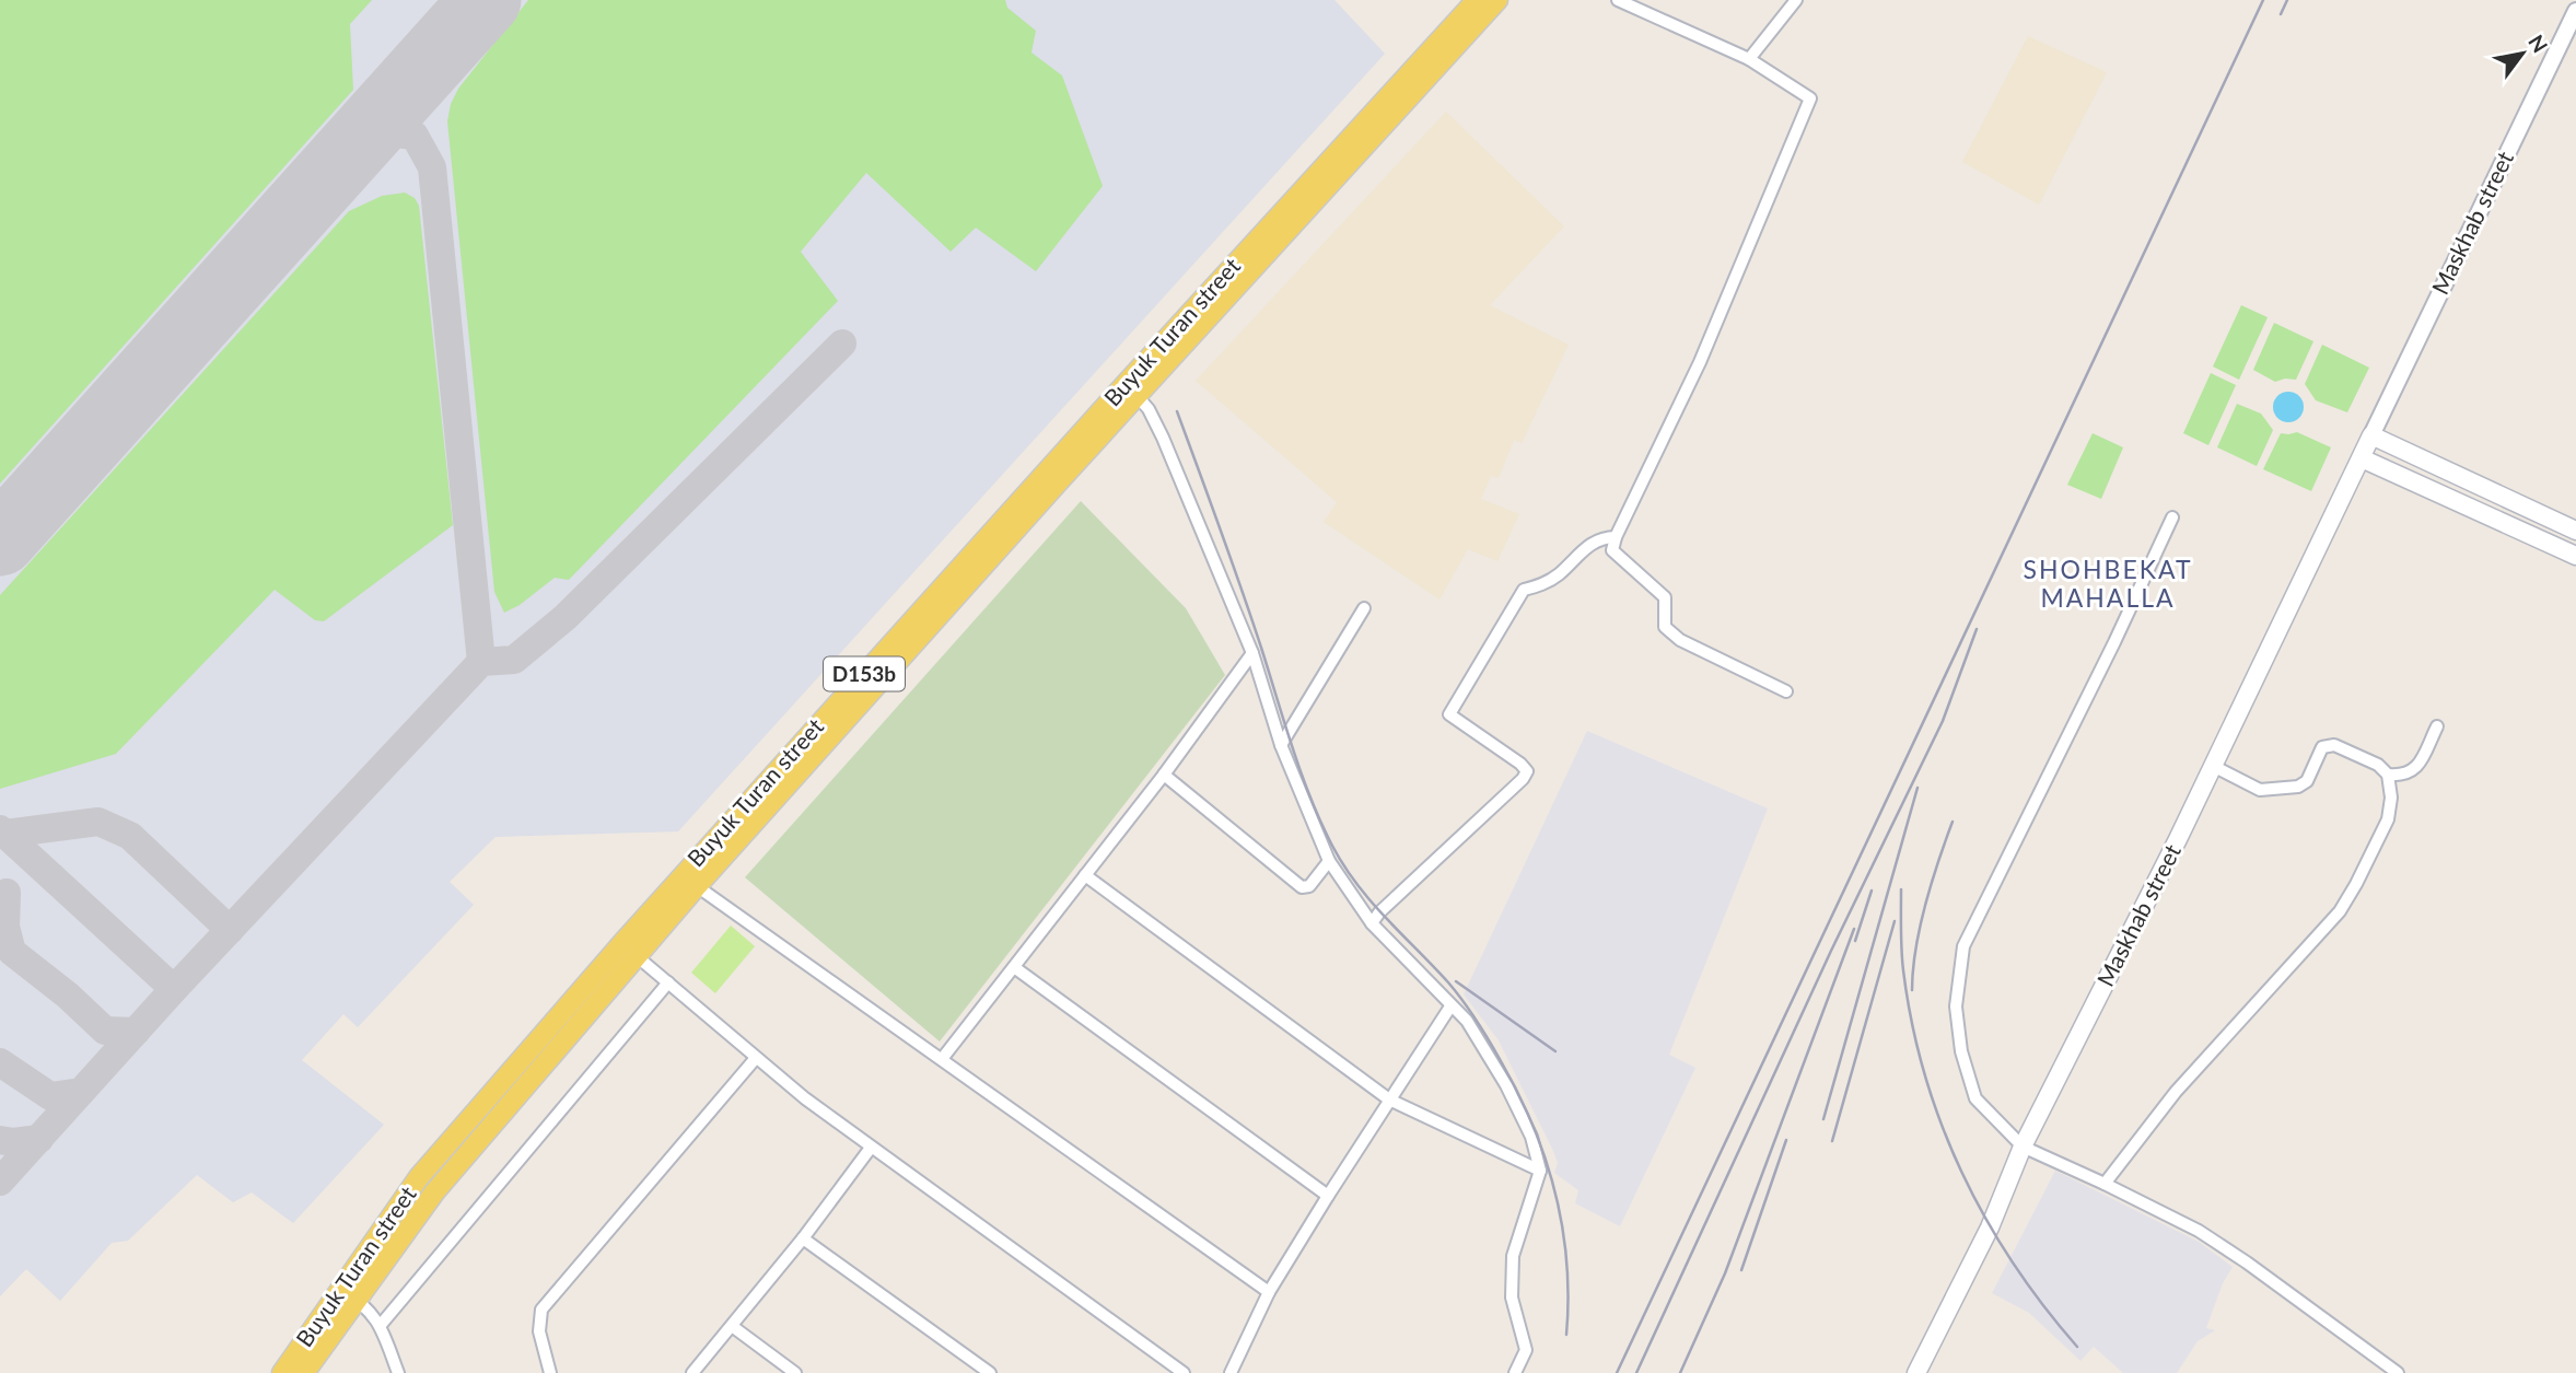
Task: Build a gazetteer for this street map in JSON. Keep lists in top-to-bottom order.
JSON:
{
  "streets": {
    "main road": ["Maskhab street", "Buyuk Turan street", "D153b"]
  },
  "districts": ["SHOHBEKAT MAHALLA"],
  "north": "top right"
}
